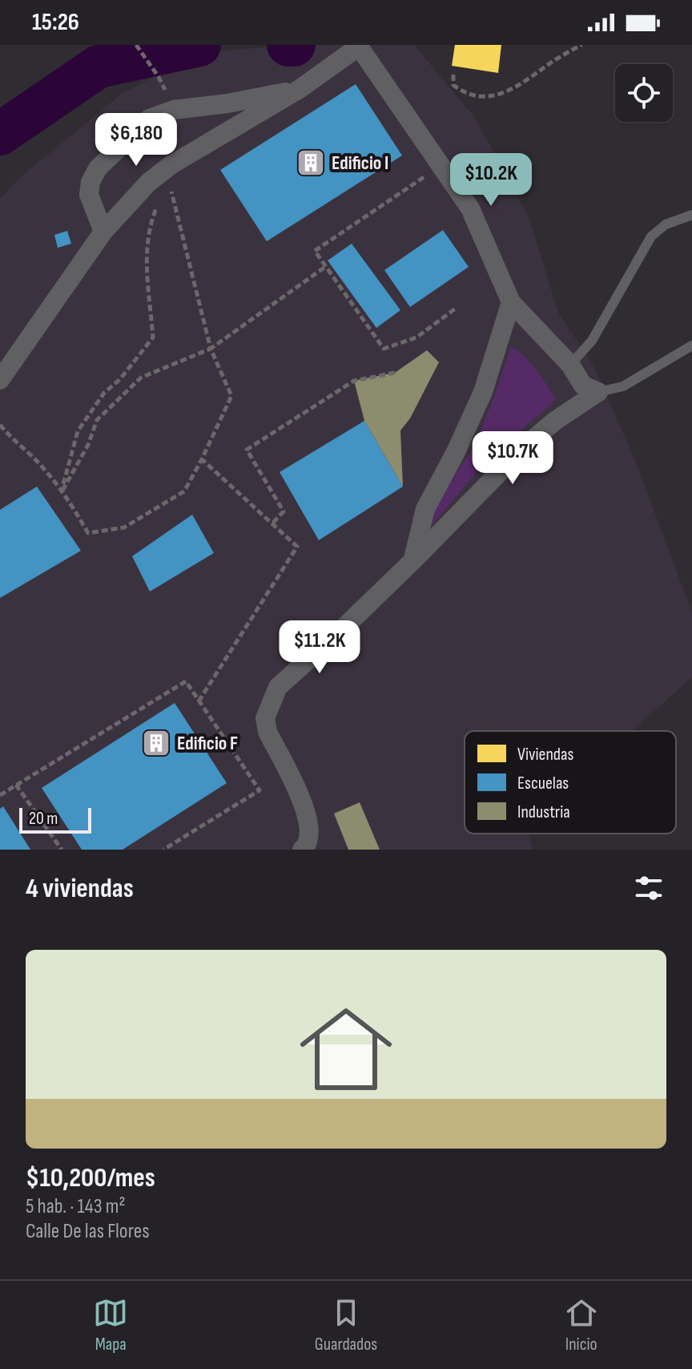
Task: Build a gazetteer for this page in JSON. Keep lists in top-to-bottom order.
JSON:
{
  "places": {
    "building": ["Edificio I", "Edificio F"]
  },
  "legend": ["Viviendas", "Escuelas", "Industria"],
  "scale_bar": "20 m",
  "page": {
    "status": "15:26",
    "price": [
      "$6,180",
      "$10.2K",
      "$10.7K",
      "$11.2K"
    ],
    "scale": "20 m",
    "heading": "4 viviendas",
    "list": [
      {
        "name": "$10,200/mes",
        "note": "5 hab. · 143 m² · Calle De las Flores"
      }
    ],
    "tabs": ["Mapa", "Guardados", "Inicio"]
  }
}
